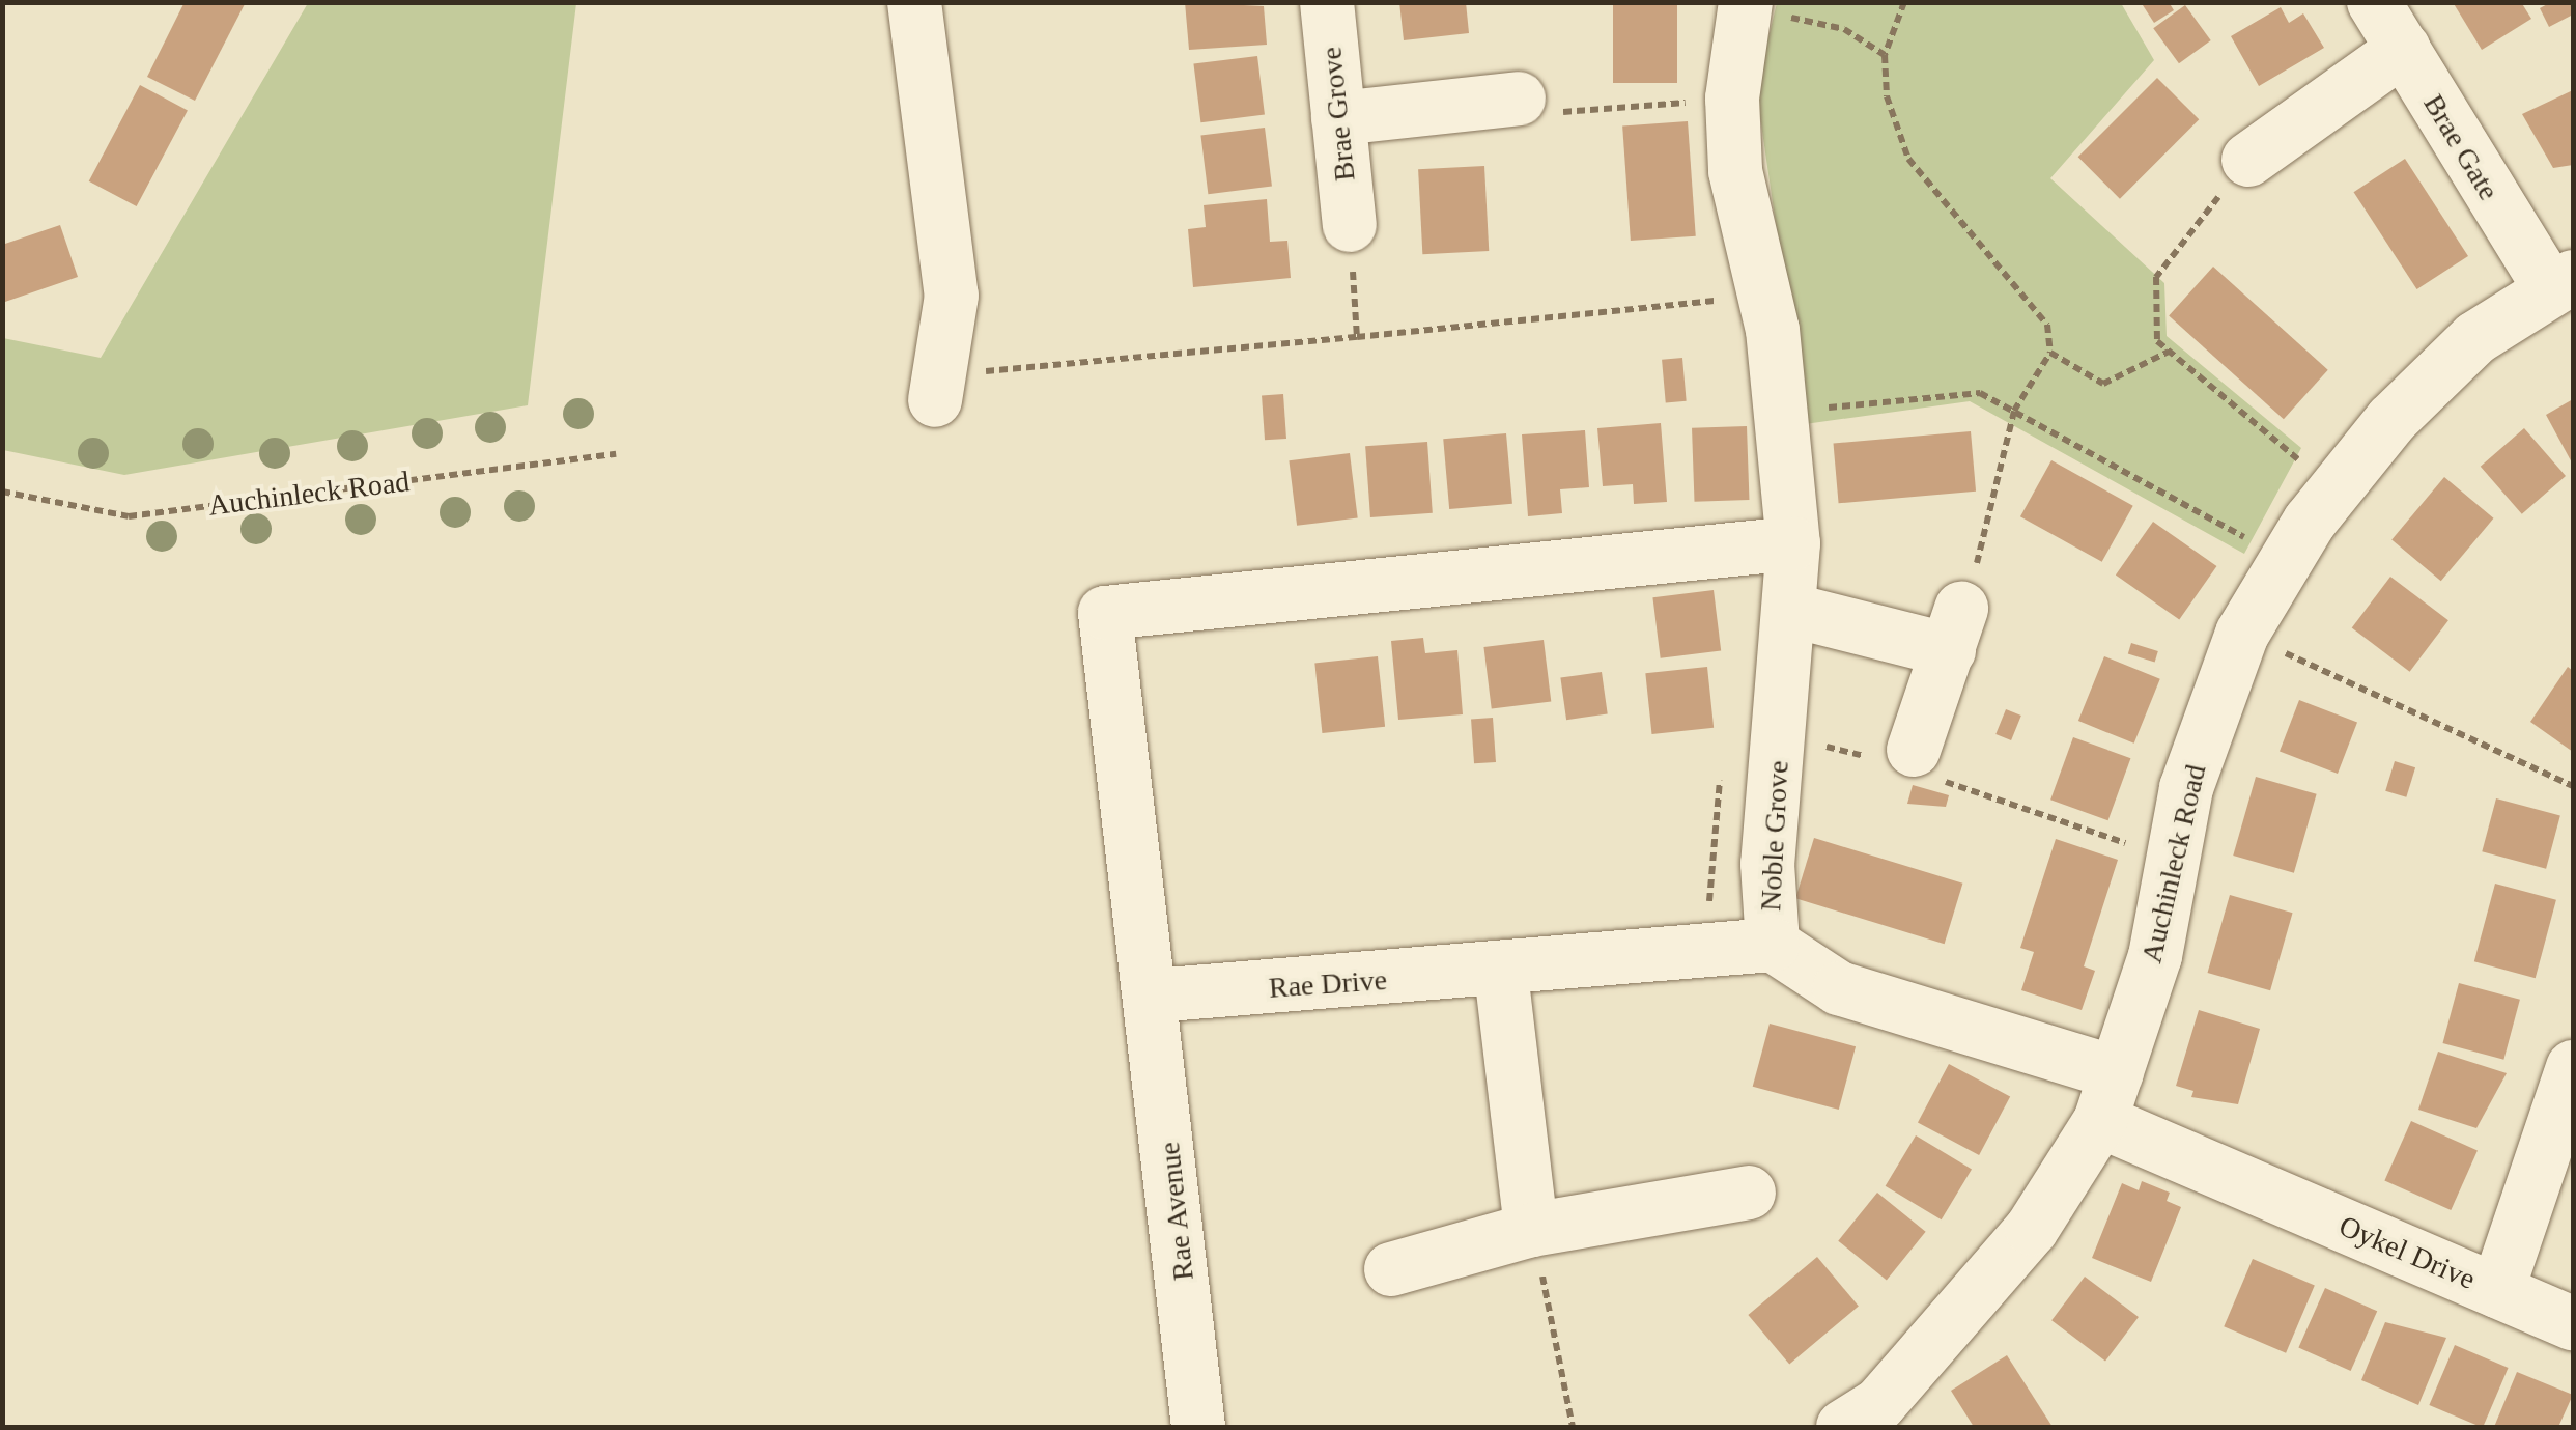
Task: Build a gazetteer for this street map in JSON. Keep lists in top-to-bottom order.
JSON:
{
  "streets": {
    "street": [
      "Brae Grove",
      "Brae Gate",
      "Auchinleck Road",
      "Noble Grove",
      "Rae Drive",
      "Rae Avenue",
      "Oykel Drive"
    ]
  },
  "crossings": [
    ["Brae Gate", "Auchinleck Road"],
    ["Auchinleck Road", "Noble Grove"],
    ["Auchinleck Road", "Oykel Drive"],
    ["Noble Grove", "Rae Drive"],
    ["Noble Grove", "Rae Avenue"],
    ["Noble Grove", "Oykel Drive"],
    ["Rae Drive", "Rae Avenue"]
  ]
}
